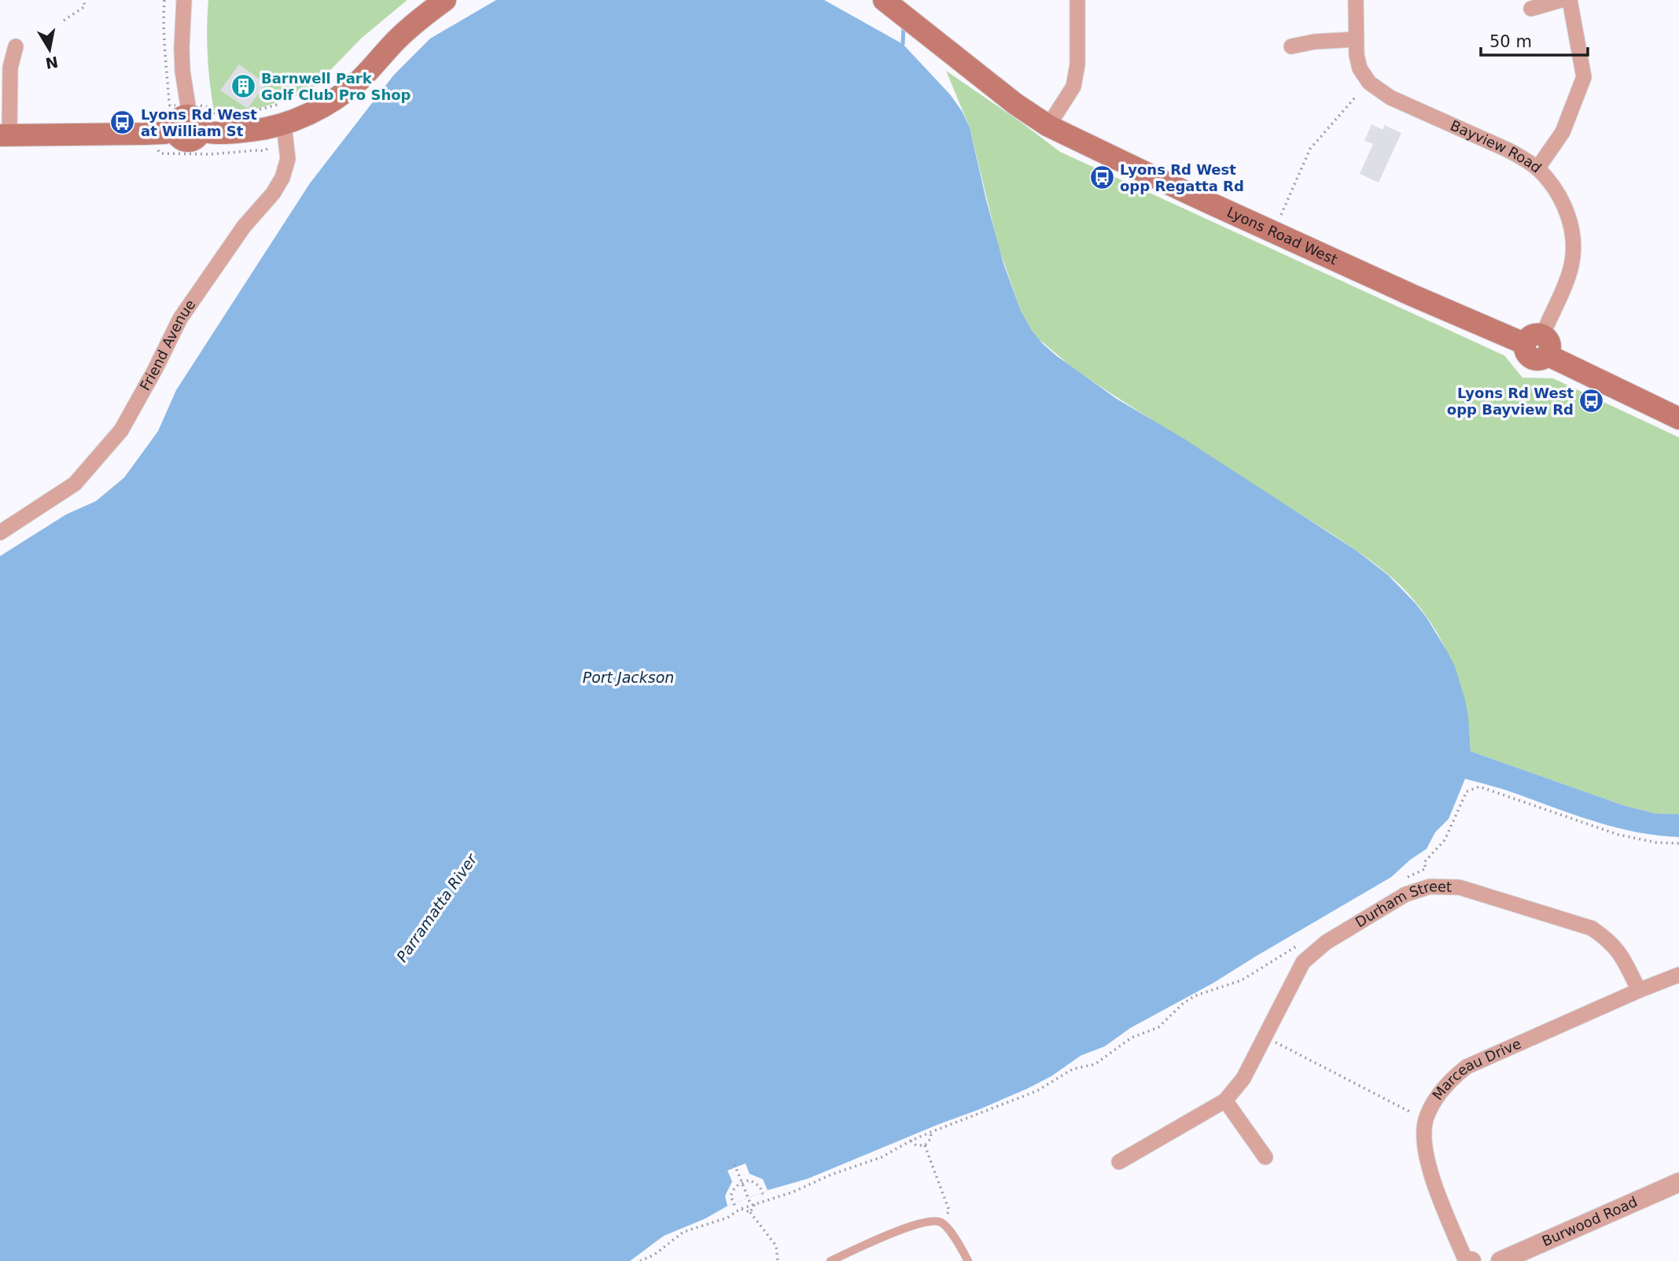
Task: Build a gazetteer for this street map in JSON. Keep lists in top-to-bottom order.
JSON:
{
  "streets": {
    "main road": ["Lyons Road West"],
    "street": [
      "Bayview Road",
      "Friend Avenue",
      "Durham Street",
      "Marceau Drive",
      "Burwood Road"
    ]
  },
  "crossings": [
    ["Bayview Road", "Lyons Road West"],
    ["Durham Street", "Marceau Drive"]
  ],
  "water": ["Port Jackson", "Parramatta River"],
  "places": {
    "building": ["Barnwell Park Golf Club Pro Shop"],
    "bus stop": ["Lyons Rd West at William St", "Lyons Rd West opp Regatta Rd", "Lyons Rd West opp Bayview Rd"]
  },
  "scale_bar": "50 m",
  "north": "bottom"
}
